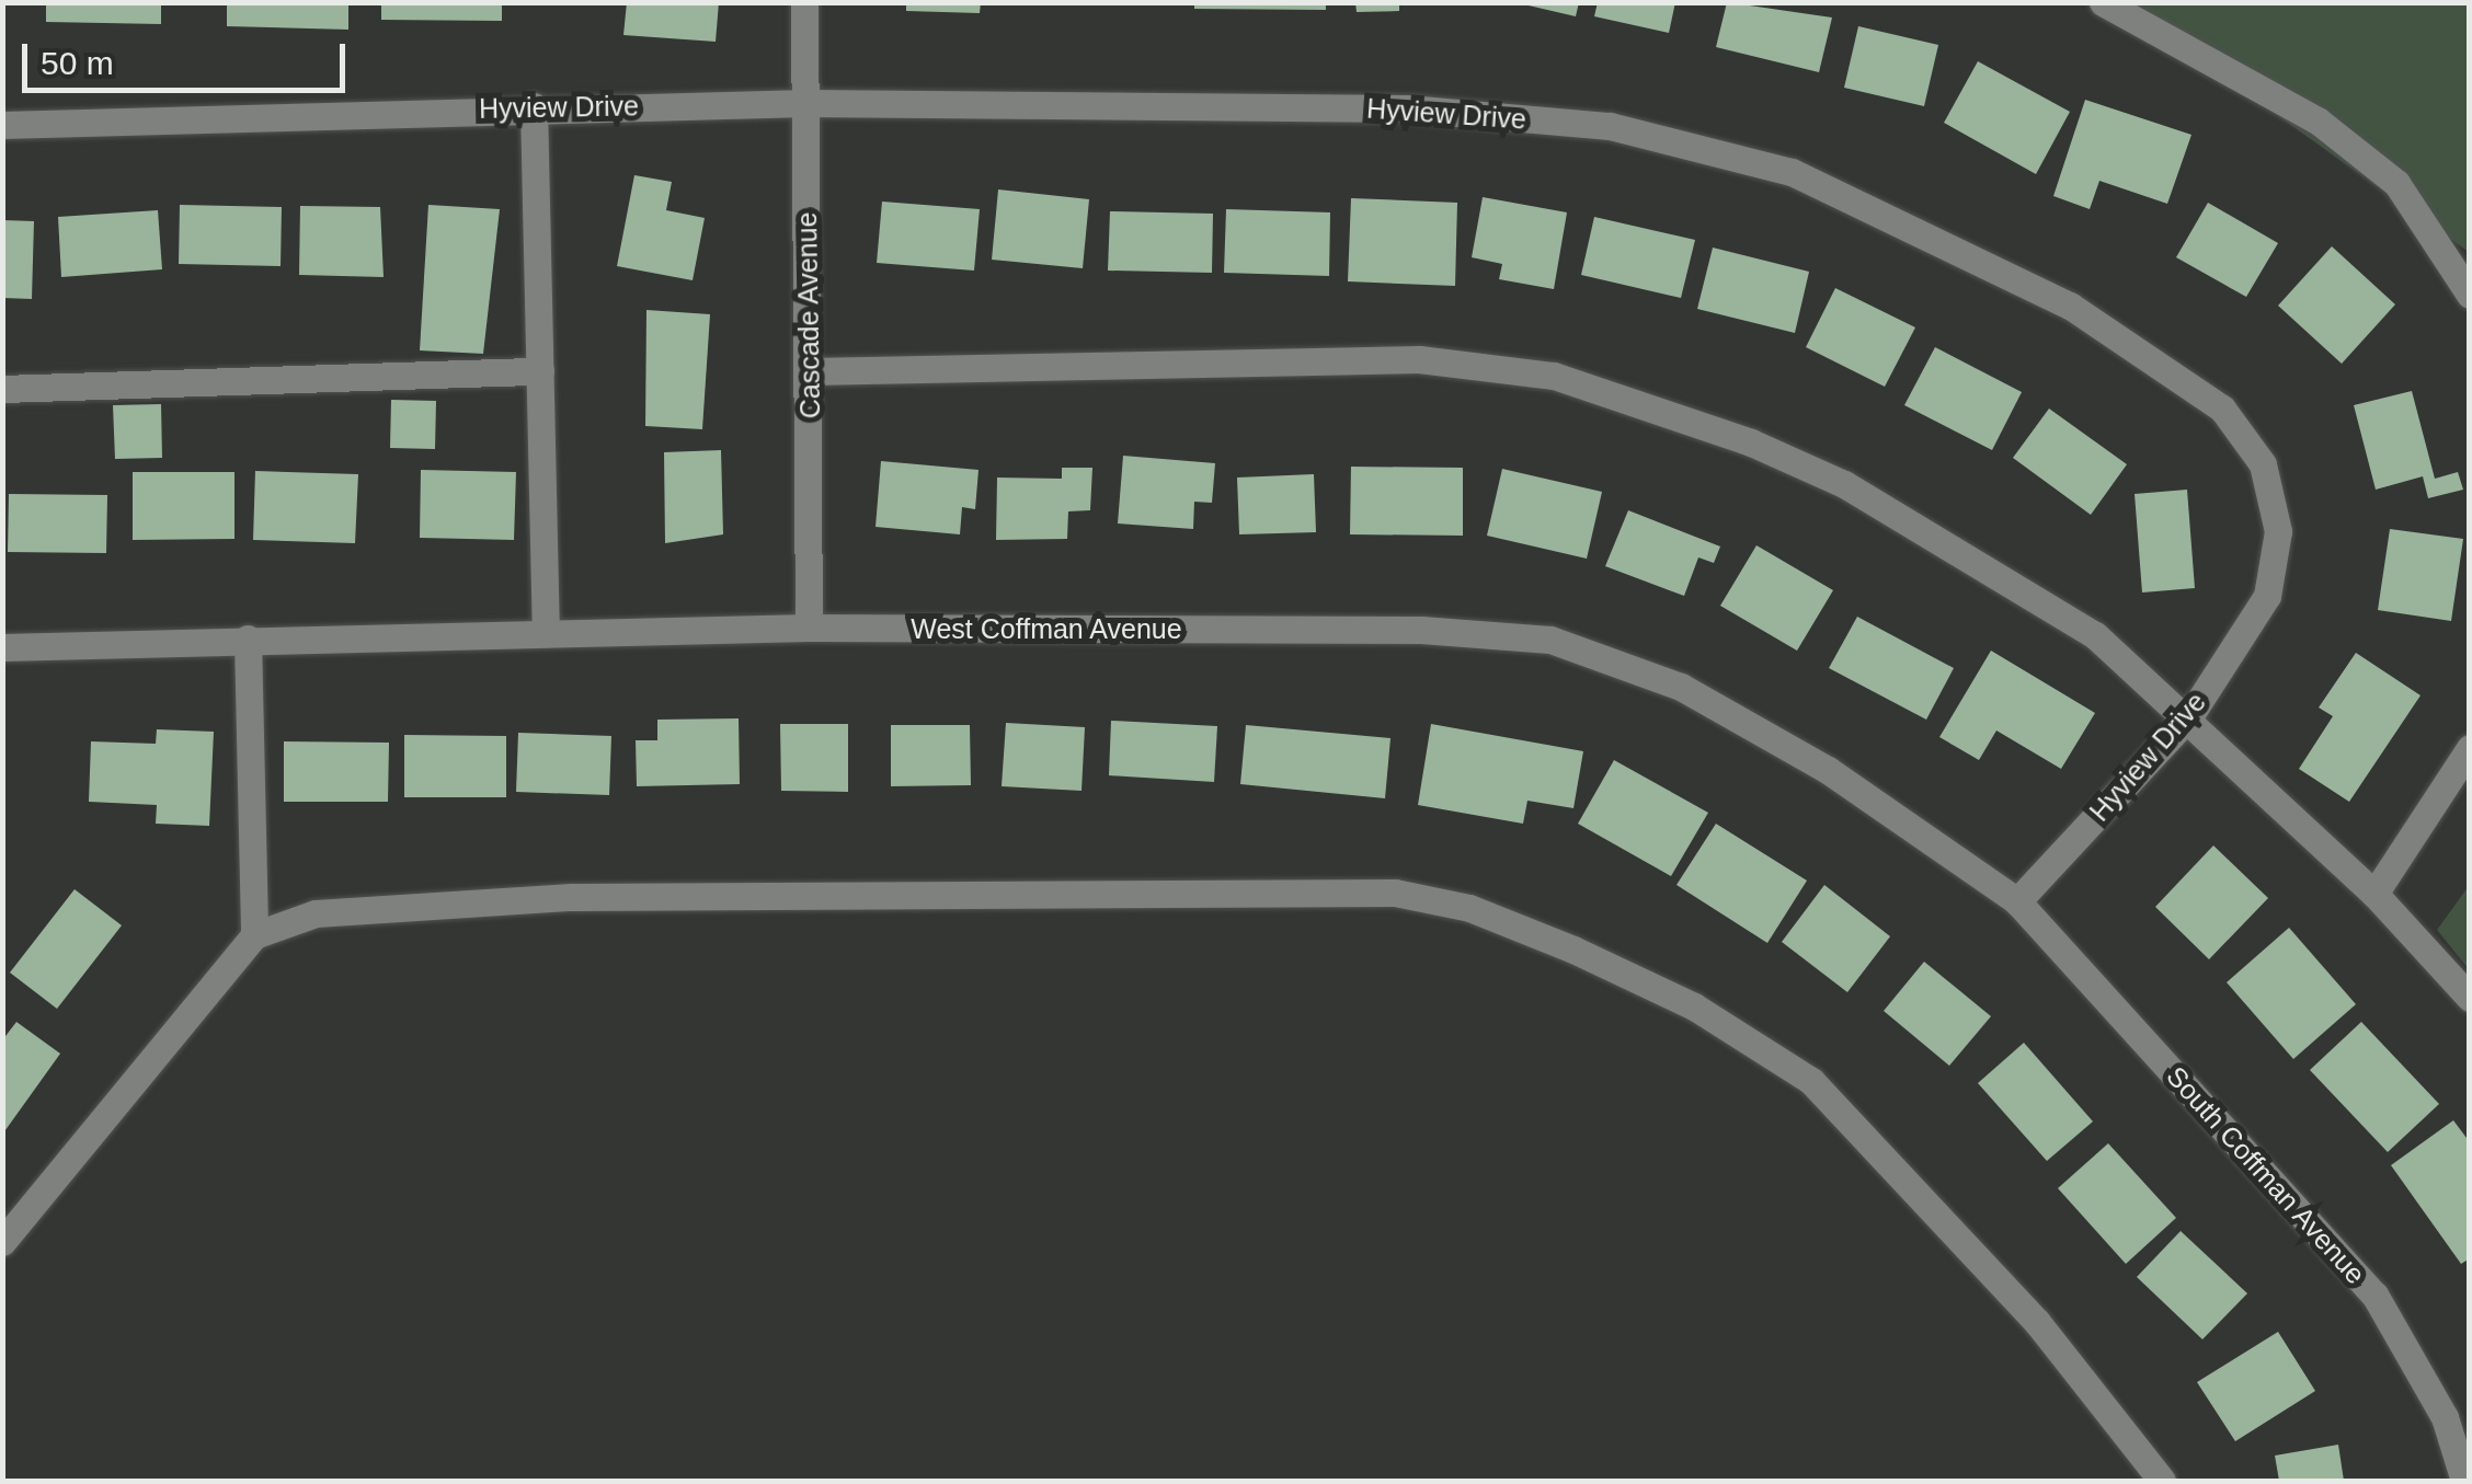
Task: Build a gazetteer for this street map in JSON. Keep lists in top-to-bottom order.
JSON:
{
  "streets": {
    "street": [
      "Hyview Drive",
      "Cascade Avenue",
      "West Coffman Avenue",
      "South Coffman Avenue"
    ]
  },
  "crossings": [
    ["Hyview Drive", "Cascade Avenue"],
    ["Hyview Drive", "West Coffman Avenue"],
    ["Hyview Drive", "South Coffman Avenue"],
    ["Cascade Avenue", "West Coffman Avenue"],
    ["West Coffman Avenue", "South Coffman Avenue"]
  ],
  "scale_bar": "50 m"
}
